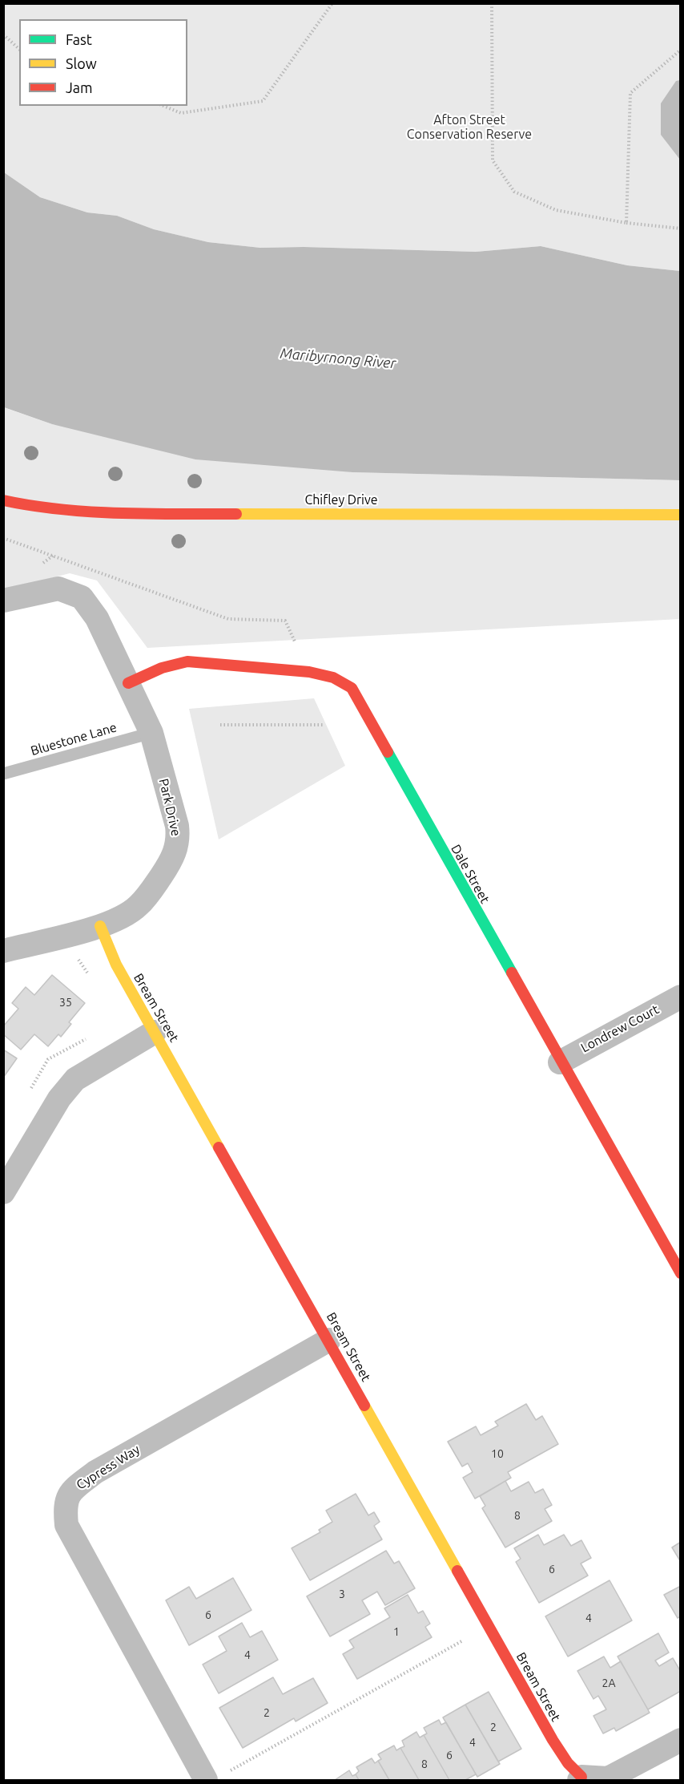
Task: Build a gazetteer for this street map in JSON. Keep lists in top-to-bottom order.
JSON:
{
  "streets": {
    "street": [
      "Chifley Drive",
      "Park Drive",
      "Dale Street",
      "Bream Street",
      "Londrew Court",
      "Cypress Way"
    ],
    "lane": ["Bluestone Lane"]
  },
  "crossings": [
    ["Bluestone Lane", "Park Drive"],
    ["Park Drive", "Dale Street"],
    ["Park Drive", "Bream Street"],
    ["Dale Street", "Londrew Court"],
    ["Bream Street", "Cypress Way"]
  ],
  "water": ["Maribyrnong River"],
  "parks": ["Afton Street Conservation Reserve"],
  "house_numbers": [
    "35",
    "10",
    "8",
    "6",
    "3",
    "6",
    "4",
    "1",
    "4",
    "2A",
    "2",
    "2",
    "4",
    "6",
    "8"
  ],
  "legend": ["Fast", "Slow", "Jam"]
}
